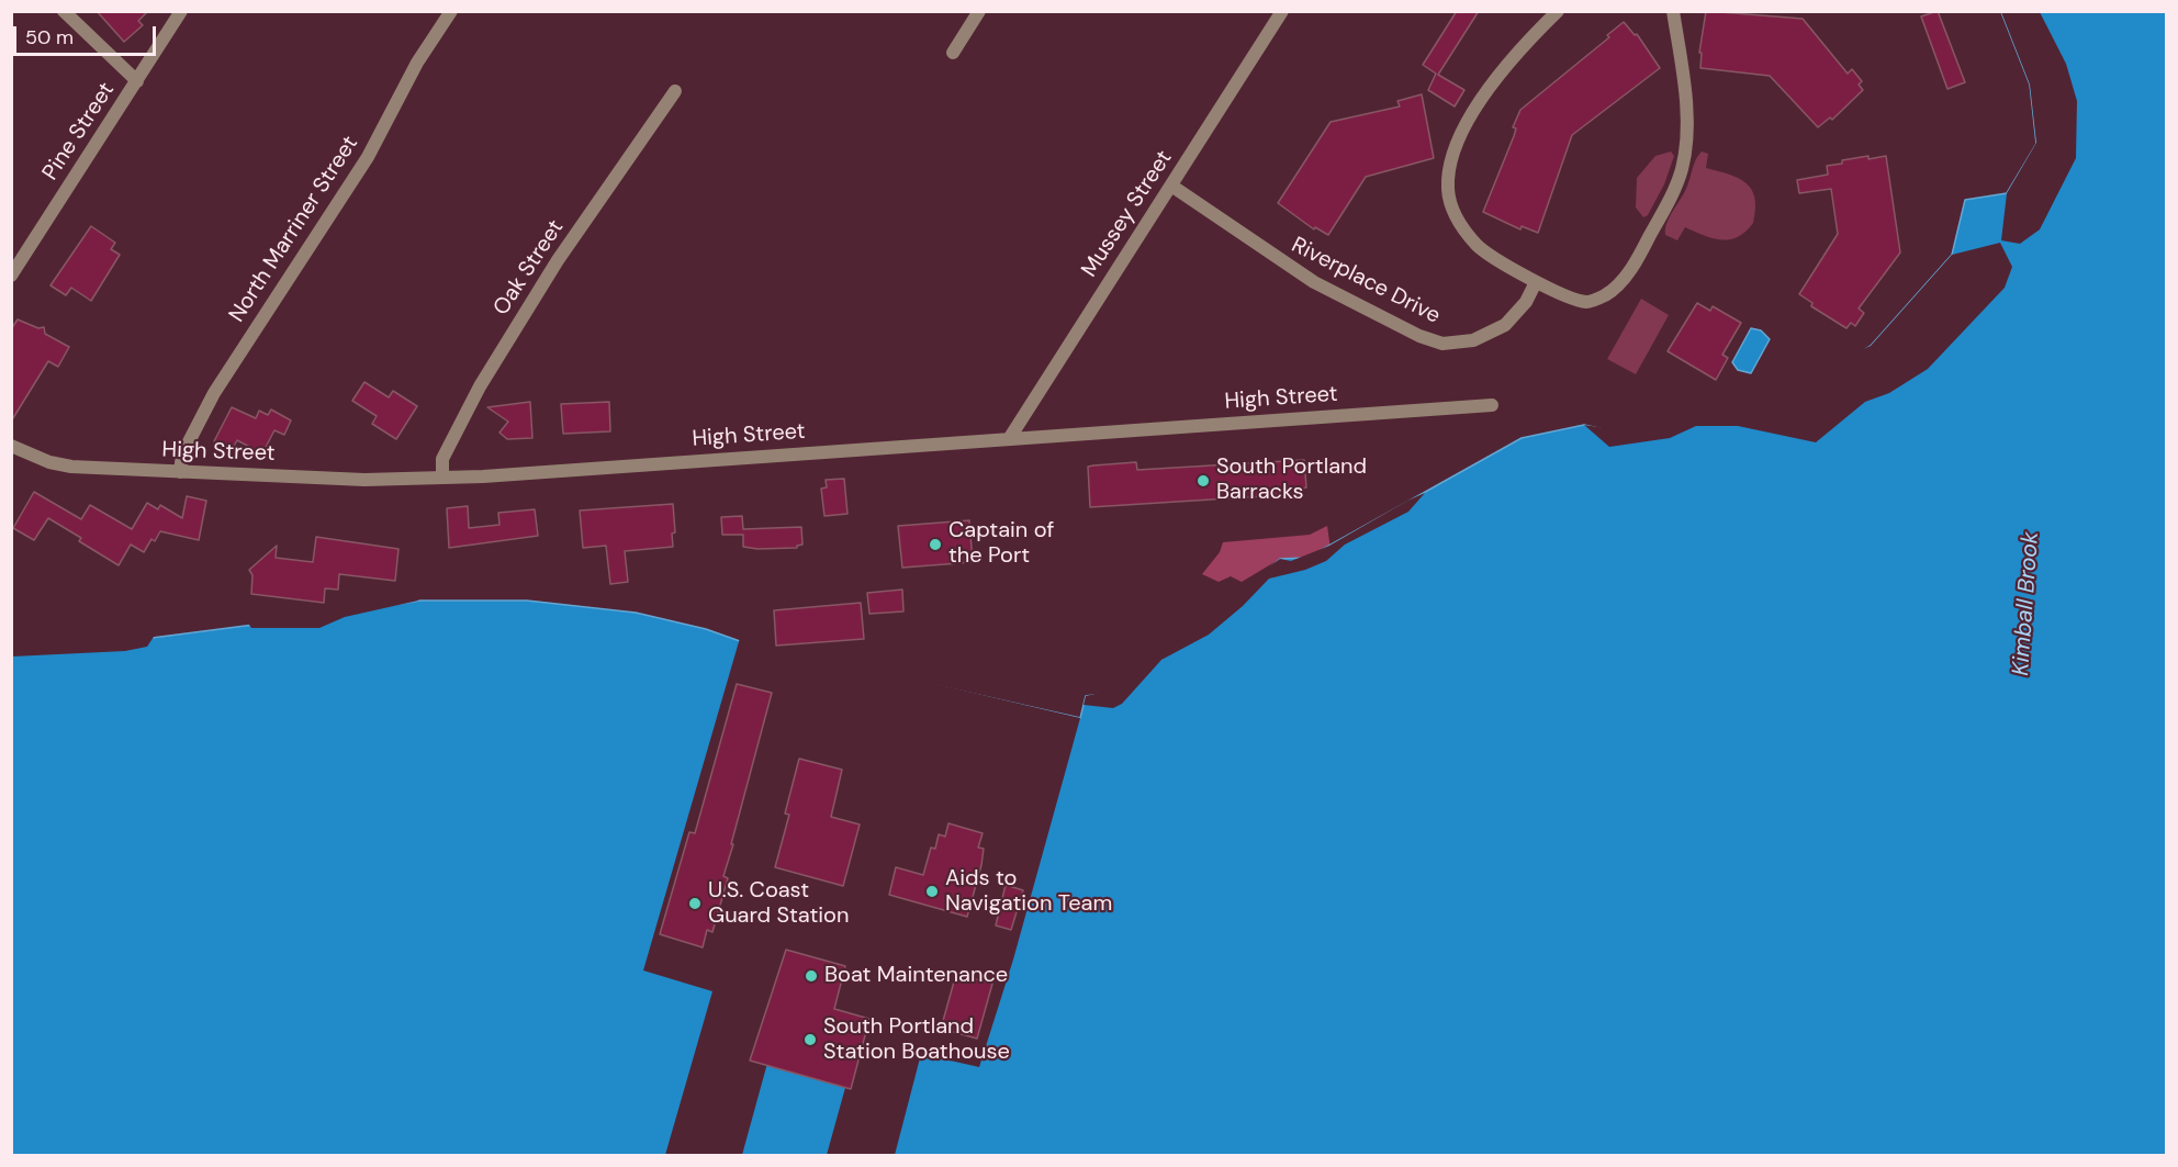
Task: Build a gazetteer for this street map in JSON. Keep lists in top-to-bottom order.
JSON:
{
  "streets": {
    "street": [
      "Pine Street",
      "Mussey Street",
      "North Marriner Street",
      "Oak Street",
      "Riverplace Drive",
      "High Street"
    ]
  },
  "crossings": [
    ["Mussey Street", "Riverplace Drive"],
    ["Mussey Street", "High Street"],
    ["North Marriner Street", "High Street"],
    ["Oak Street", "High Street"]
  ],
  "water": ["Kimball Brook"],
  "places": [
    "South Portland Barracks",
    "Captain of the Port",
    "Aids to Navigation Team",
    "U.S. Coast Guard Station",
    "Boat Maintenance",
    "South Portland Station Boathouse"
  ],
  "scale_bar": "50 m"
}
